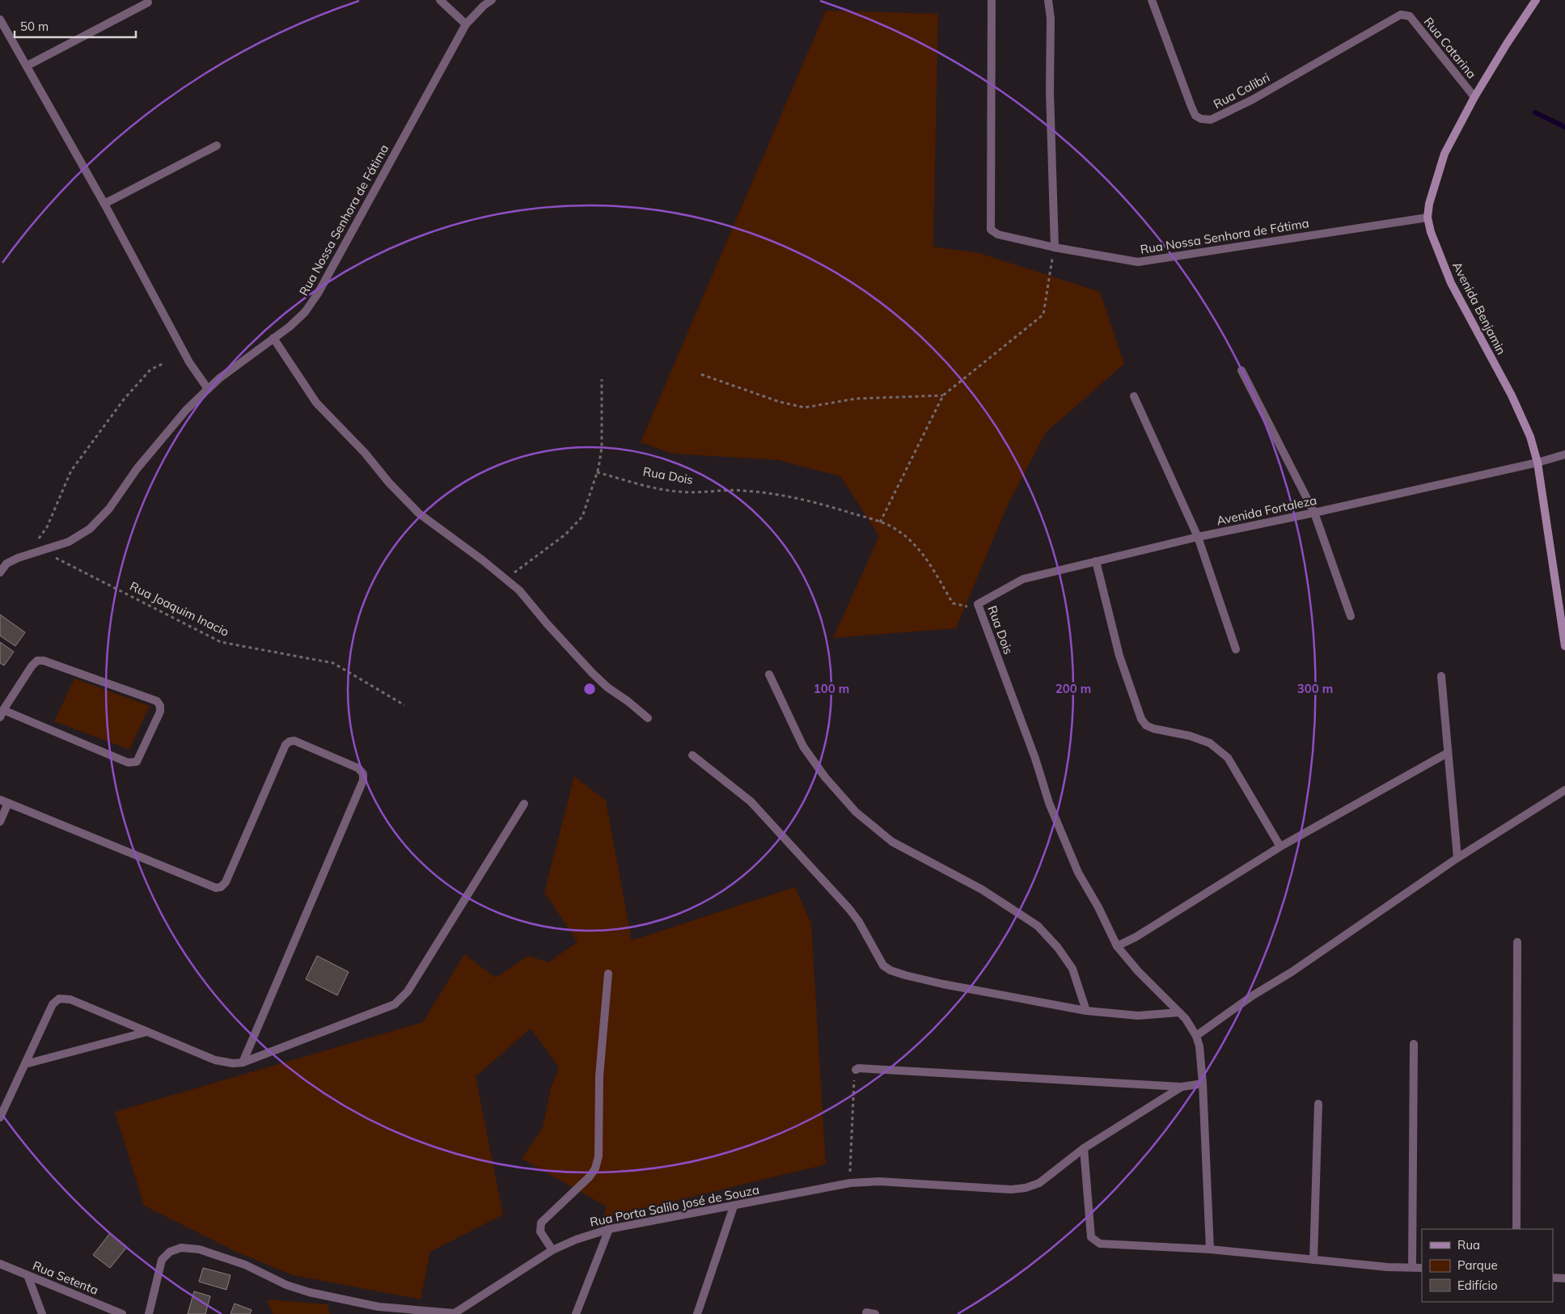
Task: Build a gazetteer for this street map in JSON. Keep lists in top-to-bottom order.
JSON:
{
  "streets": {
    "street": [
      "Rua Catarina",
      "Rua Calibri",
      "Rua Nossa Senhora de Fátima",
      "Avenida Benjamin",
      "Rua Dois",
      "Avenida Fortaleza",
      "Rua Porta Salilo José de Souza",
      "Rua Setenta"
    ],
    "path": ["Rua Joaquim Inacio"]
  },
  "crossings": [
    ["Rua Catarina", "Rua Calibri"],
    ["Rua Catarina", "Avenida Benjamin"],
    ["Rua Nossa Senhora de Fátima", "Avenida Benjamin"],
    ["Rua Nossa Senhora de Fátima", "Rua Joaquim Inacio"],
    ["Avenida Benjamin", "Avenida Fortaleza"],
    ["Rua Dois", "Avenida Fortaleza"]
  ],
  "legend": ["Rua", "Parque", "Edifício"],
  "scale_bar": "50 m",
  "rings": ["100 m", "200 m", "300 m"]
}
